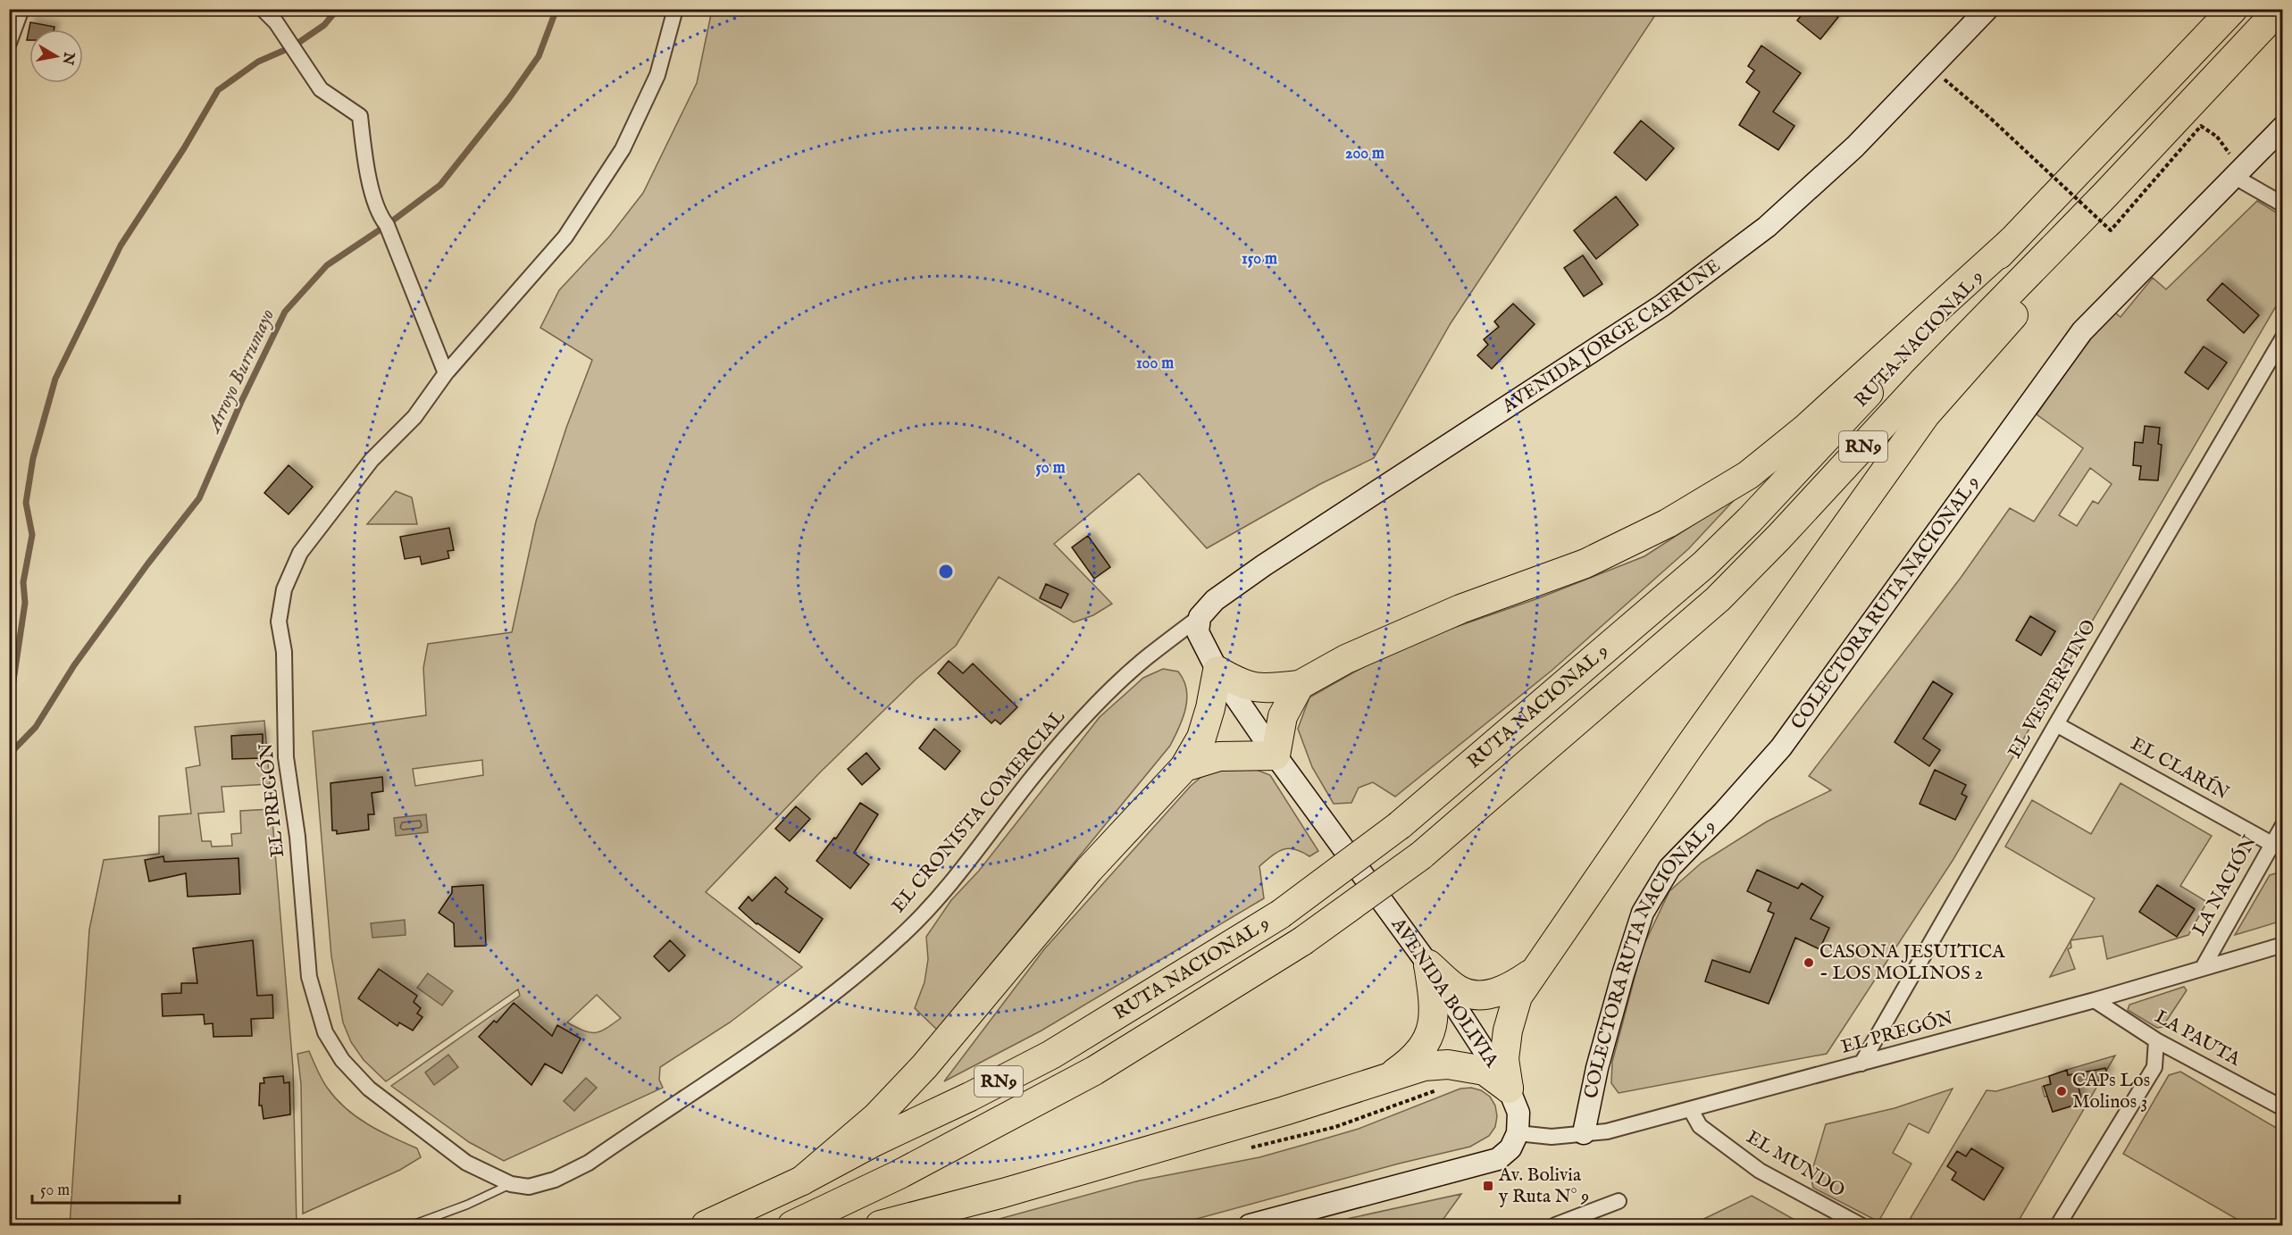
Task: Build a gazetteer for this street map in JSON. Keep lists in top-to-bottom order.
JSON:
{
  "streets": {
    "highway": ["RUTA NACIONAL 9", "RN9"],
    "street": [
      "AVENIDA JORGE CAFRUNE",
      "COLECTORA RUTA NACIONAL 9",
      "EL VESPERTINO",
      "EL CLARÍN",
      "EL PREGÓN",
      "EL CRONISTA COMERCIAL",
      "LA NACIÓN",
      "AVENIDA BOLIVIA",
      "LA PAUTA",
      "EL MUNDO"
    ]
  },
  "crossings": [
    ["AVENIDA JORGE CAFRUNE", "EL CRONISTA COMERCIAL"],
    ["AVENIDA JORGE CAFRUNE", "AVENIDA BOLIVIA"],
    ["COLECTORA RUTA NACIONAL 9", "EL PREGÓN"],
    ["EL VESPERTINO", "EL CLARÍN"],
    ["EL VESPERTINO", "EL PREGÓN"],
    ["EL CLARÍN", "LA NACIÓN"],
    ["EL PREGÓN", "EL CRONISTA COMERCIAL"],
    ["EL PREGÓN", "LA NACIÓN"],
    ["EL PREGÓN", "AVENIDA BOLIVIA"],
    ["EL PREGÓN", "LA PAUTA"],
    ["EL PREGÓN", "EL MUNDO"],
    ["EL CRONISTA COMERCIAL", "AVENIDA BOLIVIA"]
  ],
  "water": ["Arroyo Burrumayo"],
  "places": {
    "other": ["CASONA JESUITICA - LOS MOLINOS 2", "CAPs Los Molinos 3"],
    "transit": ["Av. Bolivia y Ruta N° 9"]
  },
  "scale_bar": "50 m",
  "north": "right",
  "rings": [
    "200 m",
    "150 m",
    "100 m",
    "50 m"
  ]
}
